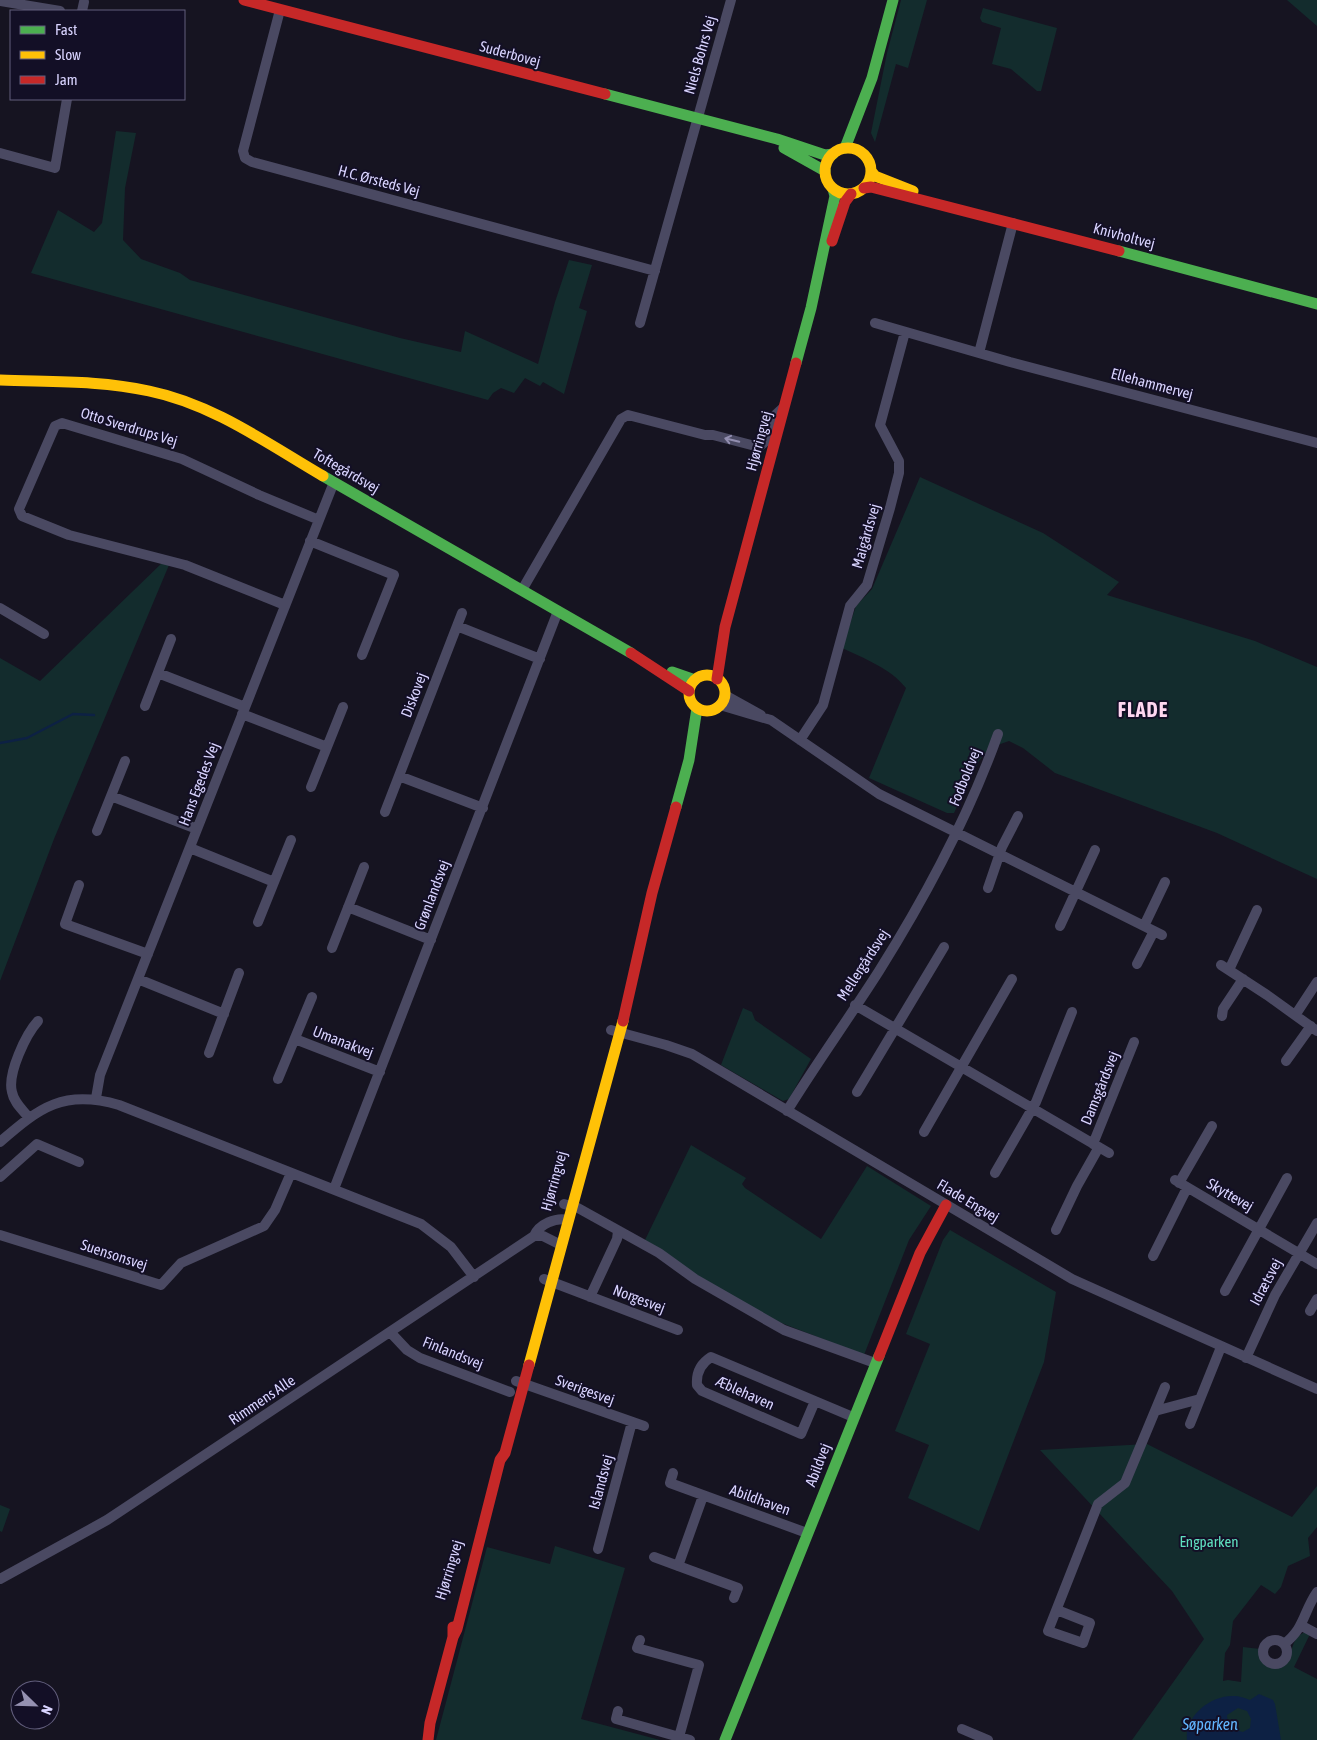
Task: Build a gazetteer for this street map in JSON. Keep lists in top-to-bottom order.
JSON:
{
  "streets": {
    "street": [
      "Suderbovej",
      "Niels Bohrs Vej",
      "H.C. Ørsteds Vej",
      "Knivholtvej",
      "Ellehammervej",
      "Otto Sverdrups Vej",
      "Hjørringvej",
      "Toftegårdsvej",
      "Maigårdsvej",
      "Diskovej",
      "Fodboldvej",
      "Hans Egedes Vej",
      "Grønlandsvej",
      "Mellergårdsvej",
      "Umanakvej",
      "Damsgårdsvej",
      "Skyttevej",
      "Flade Engvej",
      "Suensonsvej",
      "Idrætsvej",
      "Norgesvej",
      "Finlandsvej",
      "Sverigesvej",
      "Æblehaven",
      "Rimmens Alle",
      "Abildvej",
      "Islandsvej",
      "Abildhaven"
    ]
  },
  "crossings": [
    ["Suderbovej", "Niels Bohrs Vej"],
    ["Suderbovej", "H.C. Ørsteds Vej"],
    ["Suderbovej", "Knivholtvej"],
    ["Suderbovej", "Hjørringvej"],
    ["Knivholtvej", "Hjørringvej"],
    ["Ellehammervej", "Maigårdsvej"],
    ["Otto Sverdrups Vej", "Hans Egedes Vej"],
    ["Hjørringvej", "Toftegårdsvej"],
    ["Hjørringvej", "Flade Engvej"],
    ["Hjørringvej", "Norgesvej"],
    ["Hjørringvej", "Sverigesvej"],
    ["Hjørringvej", "Rimmens Alle"],
    ["Toftegårdsvej", "Hans Egedes Vej"],
    ["Toftegårdsvej", "Grønlandsvej"],
    ["Fodboldvej", "Mellergårdsvej"],
    ["Grønlandsvej", "Umanakvej"],
    ["Mellergårdsvej", "Damsgårdsvej"],
    ["Mellergårdsvej", "Flade Engvej"],
    ["Skyttevej", "Idrætsvej"],
    ["Flade Engvej", "Idrætsvej"],
    ["Flade Engvej", "Abildvej"],
    ["Finlandsvej", "Rimmens Alle"],
    ["Sverigesvej", "Islandsvej"],
    ["Æblehaven", "Abildvej"],
    ["Abildvej", "Abildhaven"]
  ],
  "districts": ["FLADE"],
  "water": ["Søparken"],
  "parks": ["Engparken"],
  "legend": ["Fast", "Slow", "Jam"],
  "north": "bottom right"
}
